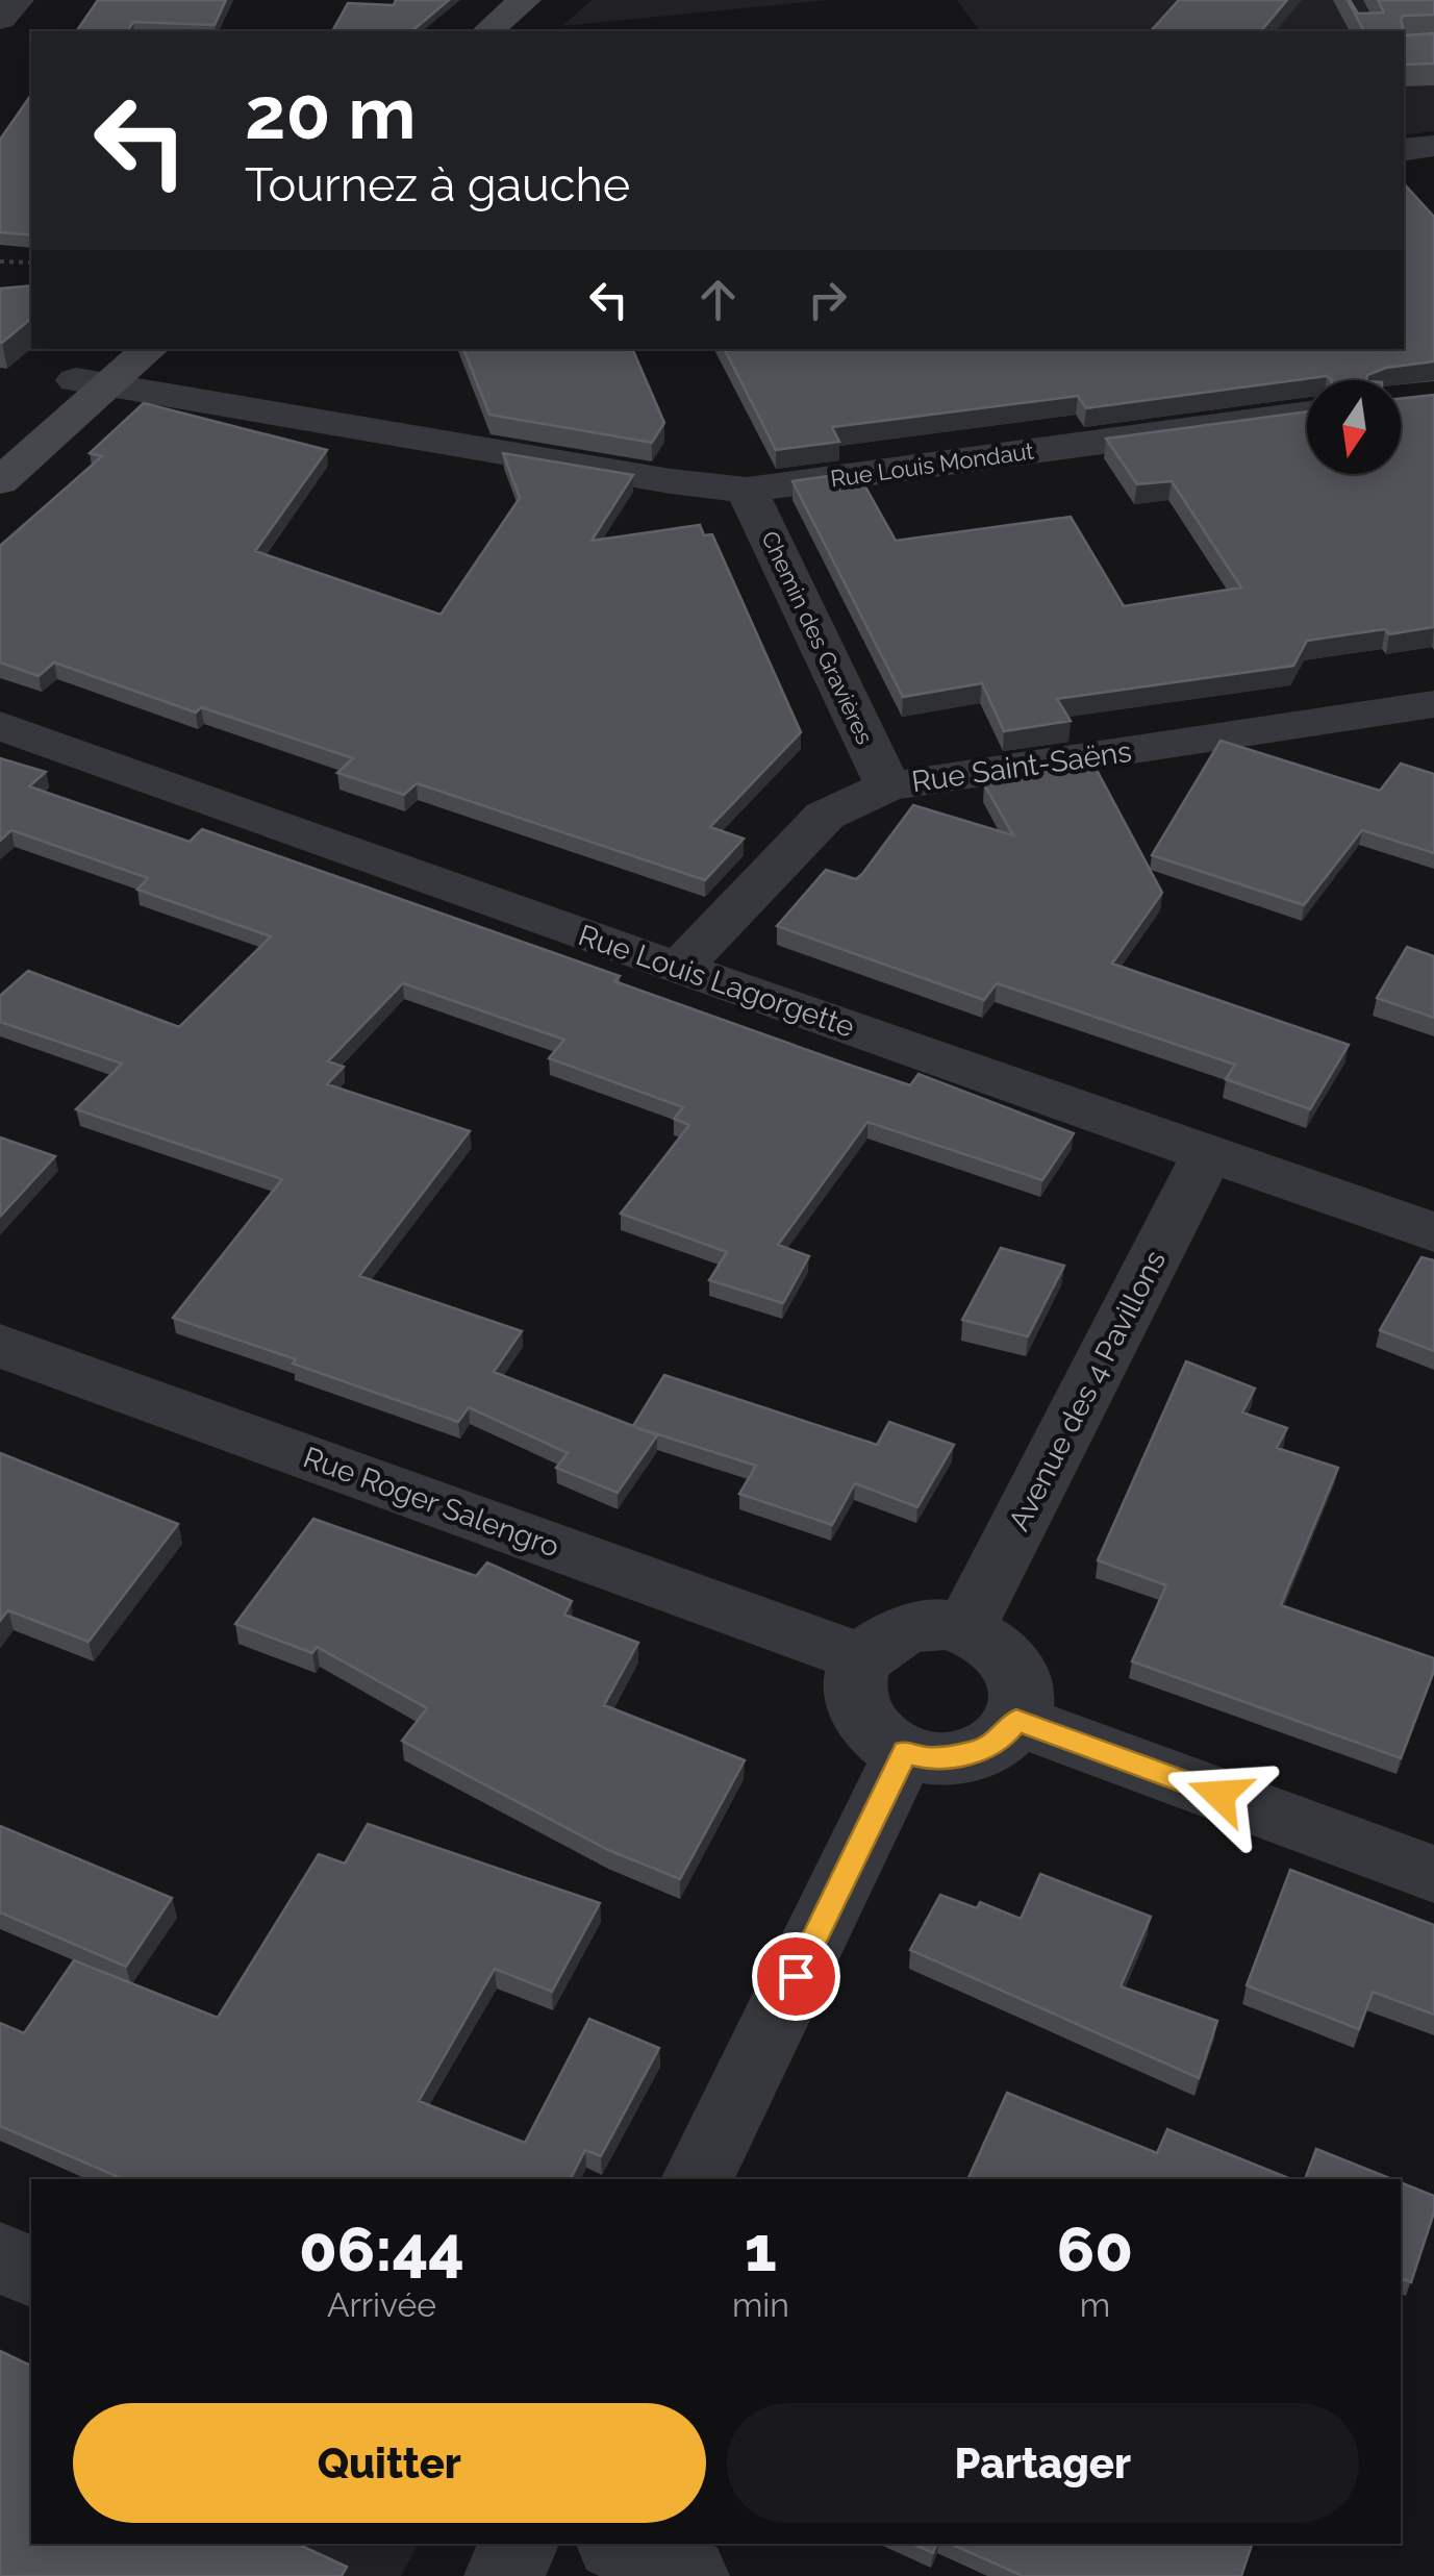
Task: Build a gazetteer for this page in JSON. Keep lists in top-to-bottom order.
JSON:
{
  "streets": {
    "street": [
      "Rue Louis Mondaut",
      "Chemin des Gravières",
      "Rue Saint-Saëns",
      "Rue Louis Lagorgette",
      "Avenue des 4 Pavillons",
      "Rue Roger Salengro"
    ]
  },
  "crossings": [
    ["Rue Louis Mondaut", "Chemin des Gravières"],
    ["Chemin des Gravières", "Rue Saint-Saëns"],
    ["Rue Saint-Saëns", "Rue Louis Lagorgette"],
    ["Rue Louis Lagorgette", "Avenue des 4 Pavillons"],
    ["Avenue des 4 Pavillons", "Rue Roger Salengro"]
  ],
  "north": "bottom",
  "page": {
    "turn": ["20 m", "Tournez à gauche"],
    "eta": [
      "06:44",
      "Arrivée",
      "1",
      "min",
      "60",
      "m"
    ],
    "buttons": ["Quitter", "Partager"]
  }
}
